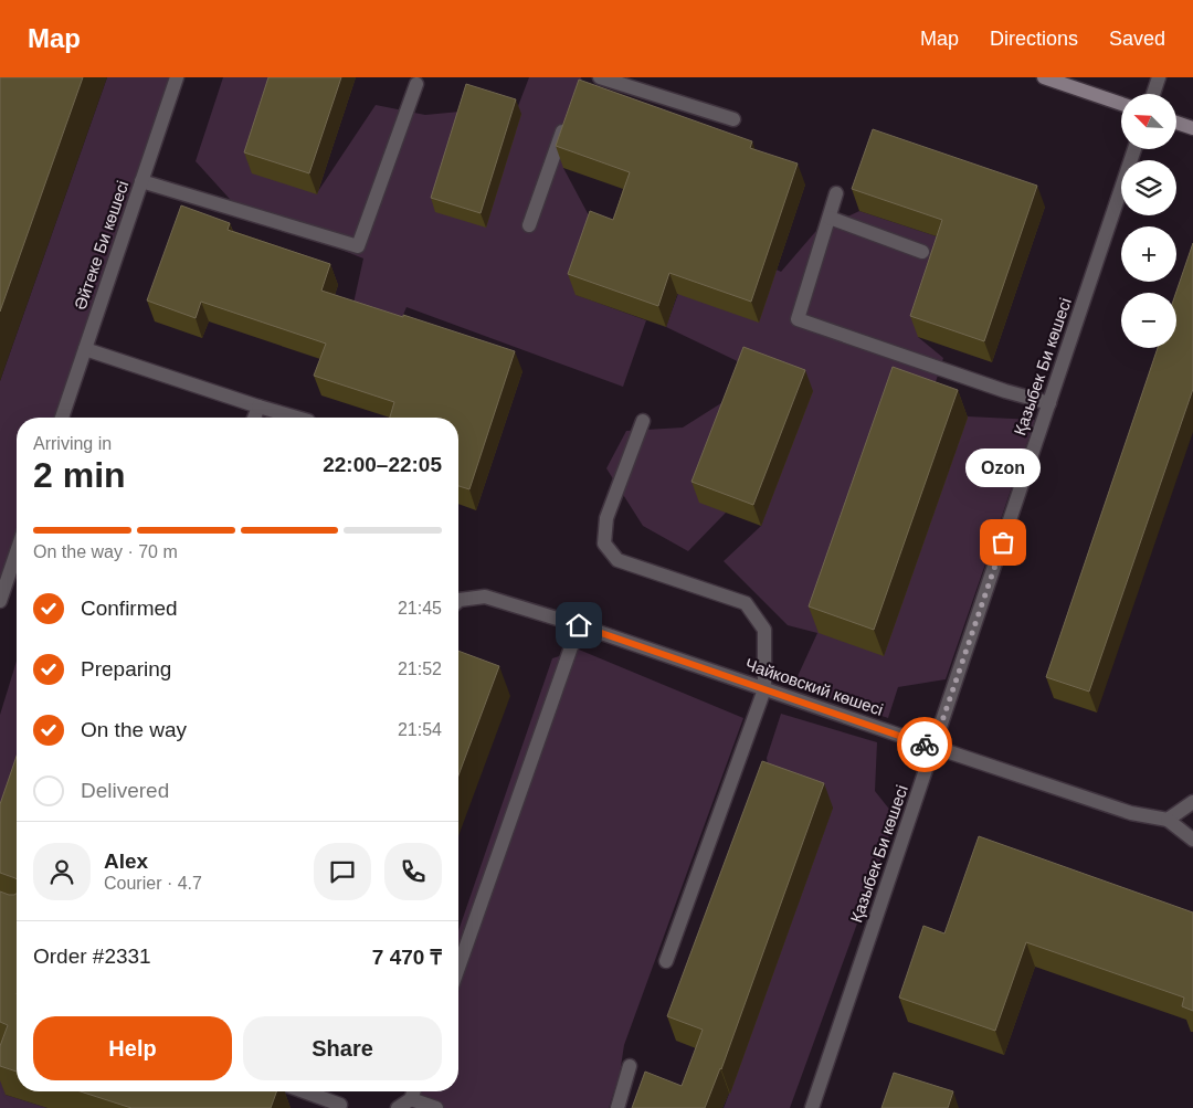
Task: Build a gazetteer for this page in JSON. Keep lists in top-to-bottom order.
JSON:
{
  "streets": {
    "street": ["Әйтеке Би көшесі", "Қазыбек Би көшесі", "Чайковский көшесі"]
  },
  "crossings": [
    ["Қазыбек Би көшесі", "Чайковский көшесі"]
  ],
  "places": ["Ozon"],
  "north": "top left",
  "page": {
    "header": "Map",
    "nav": ["Map", "Directions", "Saved"],
    "map_buttons": ["+", "−"],
    "heading": ["2 min", "Arriving in", "22:00–22:05"],
    "panel": [
      "Alex",
      "Courier · 4.7",
      "Order #2331",
      "7 470 ₸"
    ],
    "bubble": "Ozon",
    "bar": "On the way · 70 m",
    "list": [
      ["Confirmed", "21:45"],
      ["Preparing", "21:52"],
      ["On the way", "21:54"],
      "Delivered"
    ],
    "buttons": ["Help", "Share"]
  }
}
